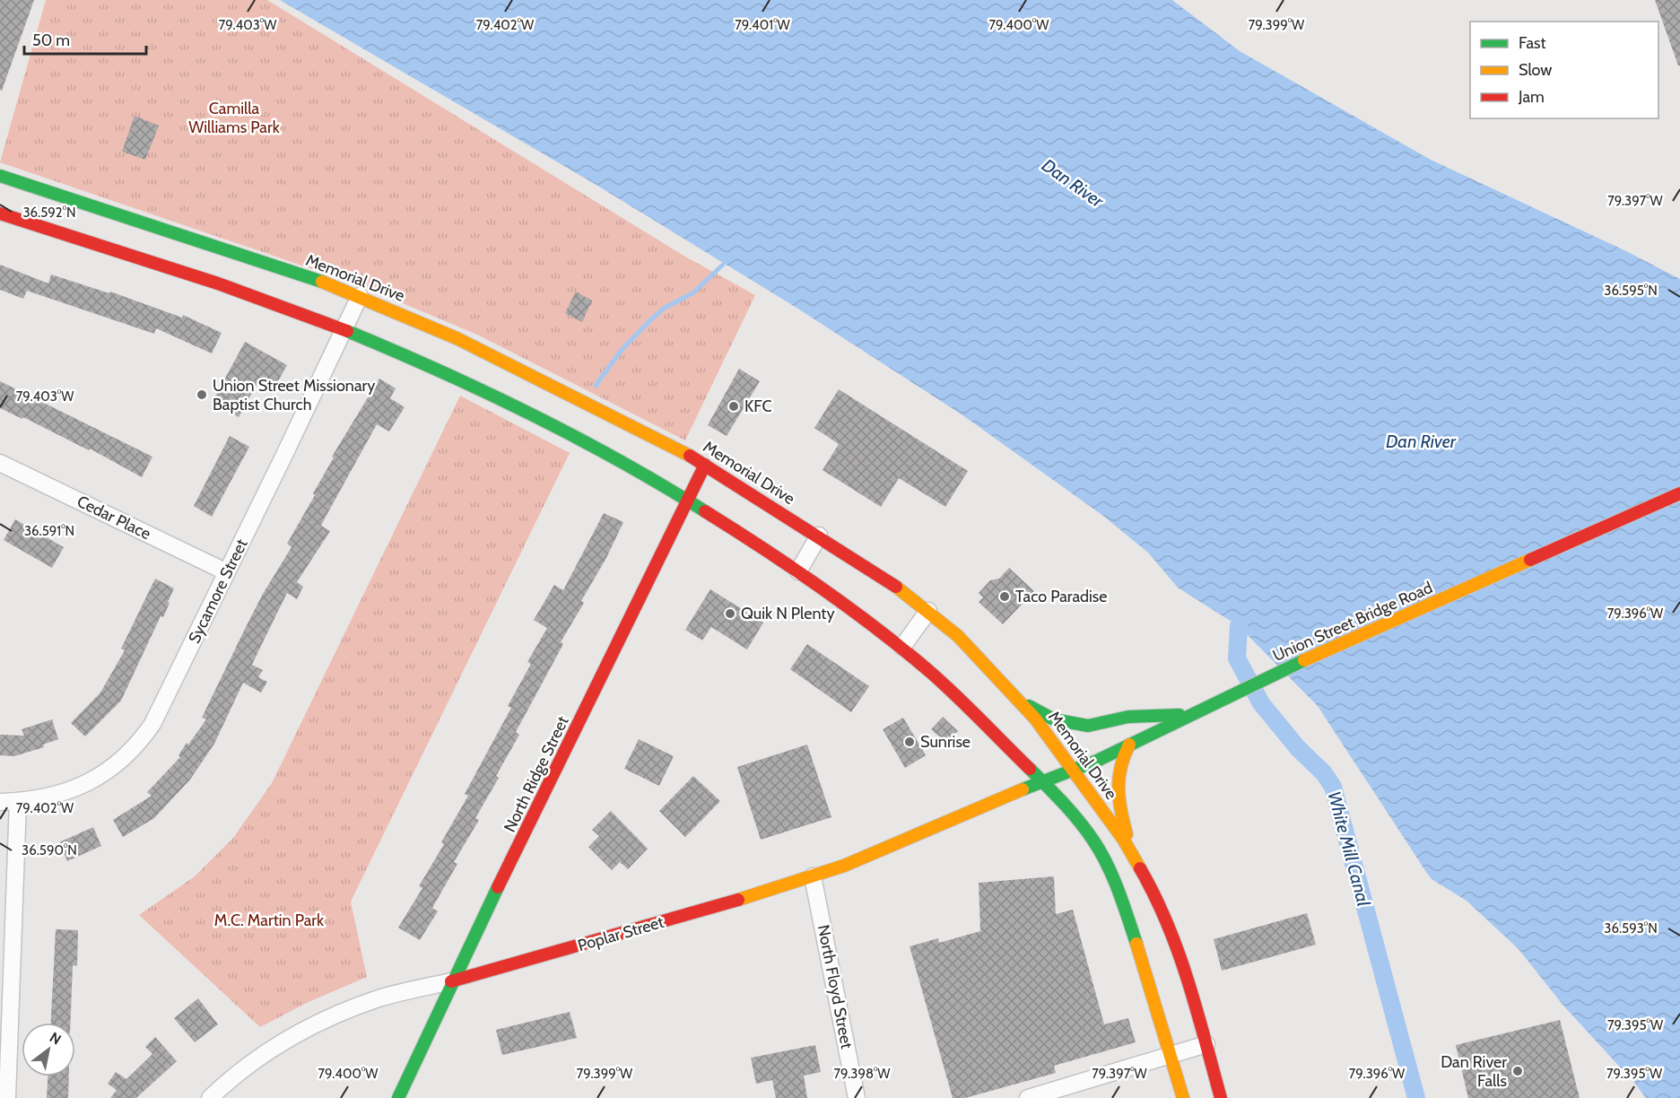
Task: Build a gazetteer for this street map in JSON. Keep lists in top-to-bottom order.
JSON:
{
  "streets": {
    "main road": [
      "Memorial Drive",
      "Union Street Bridge Road",
      "North Ridge Street",
      "Poplar Street"
    ],
    "street": ["Cedar Place", "Sycamore Street", "North Floyd Street"]
  },
  "crossings": [
    ["Memorial Drive", "Sycamore Street"],
    ["Memorial Drive", "Union Street Bridge Road"],
    ["Memorial Drive", "North Ridge Street"],
    ["Cedar Place", "Sycamore Street"],
    ["Union Street Bridge Road", "Poplar Street"],
    ["North Ridge Street", "Poplar Street"],
    ["Poplar Street", "North Floyd Street"]
  ],
  "water": ["Dan River", "White Mill Canal"],
  "parks": ["Camilla Williams Park", "M.C. Martin Park"],
  "places": [
    "Union Street Missionary Baptist Church",
    "KFC",
    "Taco Paradise",
    "Quik N Plenty",
    "Sunrise",
    "Dan River Falls"
  ],
  "legend": ["Fast", "Slow", "Jam"],
  "scale_bar": "50 m",
  "north": "top right",
  "coordinates": [
    "79.403°W",
    "79.402°W",
    "79.401°W",
    "79.400°W",
    "79.399°W",
    "79.397°W",
    "36.592°N",
    "36.595°N",
    "36.591°N",
    "79.396°W",
    "36.590°N",
    "36.593°N",
    "79.395°W",
    "79.398°W"
  ]
}
